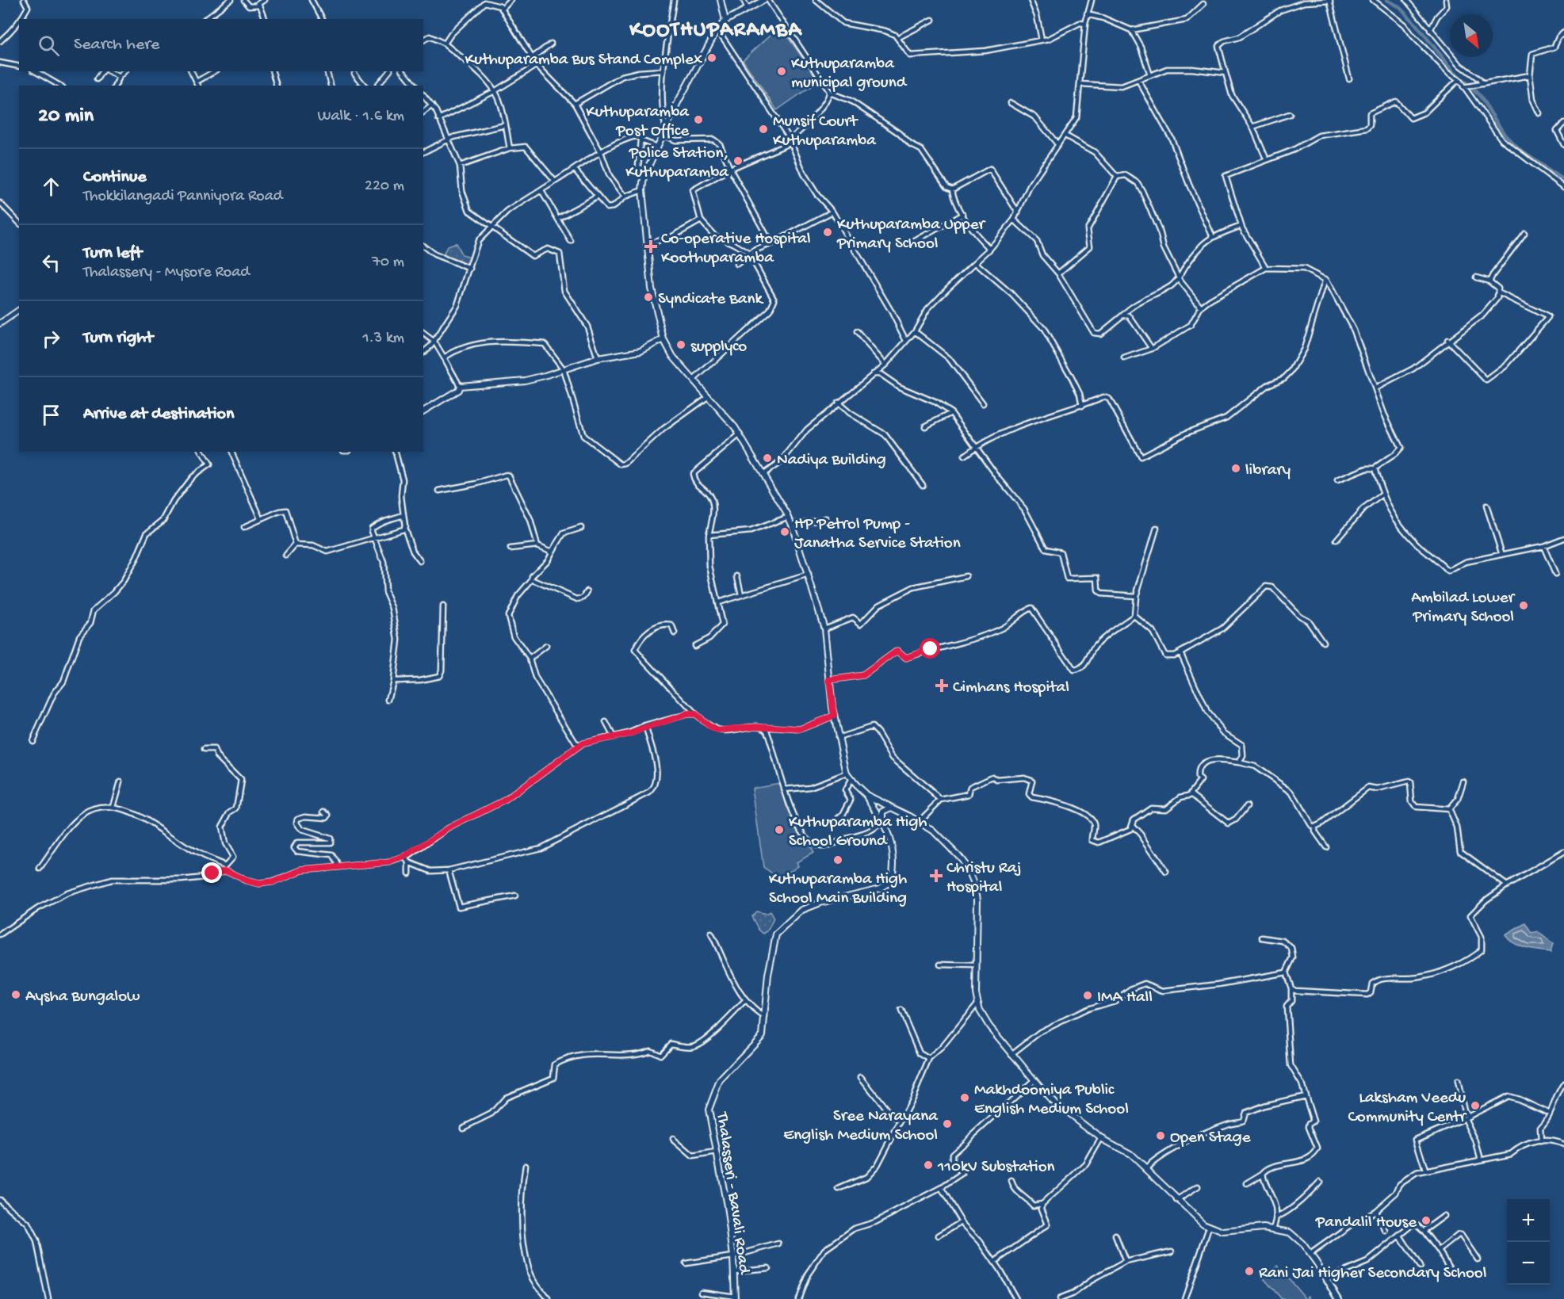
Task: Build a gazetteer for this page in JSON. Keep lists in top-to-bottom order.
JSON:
{
  "streets": {
    "main road": ["Thalasseri - Bavali Road"]
  },
  "districts": ["KOOTHUPARAMBA"],
  "places": {
    "other": [
      "Kuthuparamba Bus Stand Complex",
      "Kuthuparamba municipal ground",
      "Kuthuparamba Post Office",
      "Munsif Court Kuthuparamba",
      "Police Station, Kuthuparamba",
      "Kuthuparamba Upper Primary School",
      "Syndicate Bank",
      "supplyco",
      "Nadiya Building",
      "library",
      "HP Petrol Pump - Janatha Service Station",
      "Ambilad Lower Primary School",
      "Kuthuparamba High School Ground",
      "Kuthuparamba High School Main Building",
      "Aysha Bungalow",
      "IMA Hall",
      "Makhdoomiya Public English Medium School",
      "Laksham Veedu Community Centr",
      "Sree Narayana English Medium School",
      "Open Stage",
      "110kV Substation",
      "Pandalil House",
      "Rani Jai Higher Secondary School"
    ],
    "health": ["Co-operative Hospital Koothuparamba", "Cimhans Hospital", "Christu Raj Hospital"]
  },
  "north": "bottom right",
  "page": {
    "search": "Search here",
    "heading": ["20 min", "Walk · 1.6 km"],
    "list": [
      ["Continue", "Thokkilangadi Panniyora Road", "220 m"],
      ["Turn left", "Thalassery - Mysore Road", "70 m"],
      ["Turn right", "1.3 km"],
      "Arrive at destination"
    ],
    "map_buttons": ["+", "−"]
  }
}
